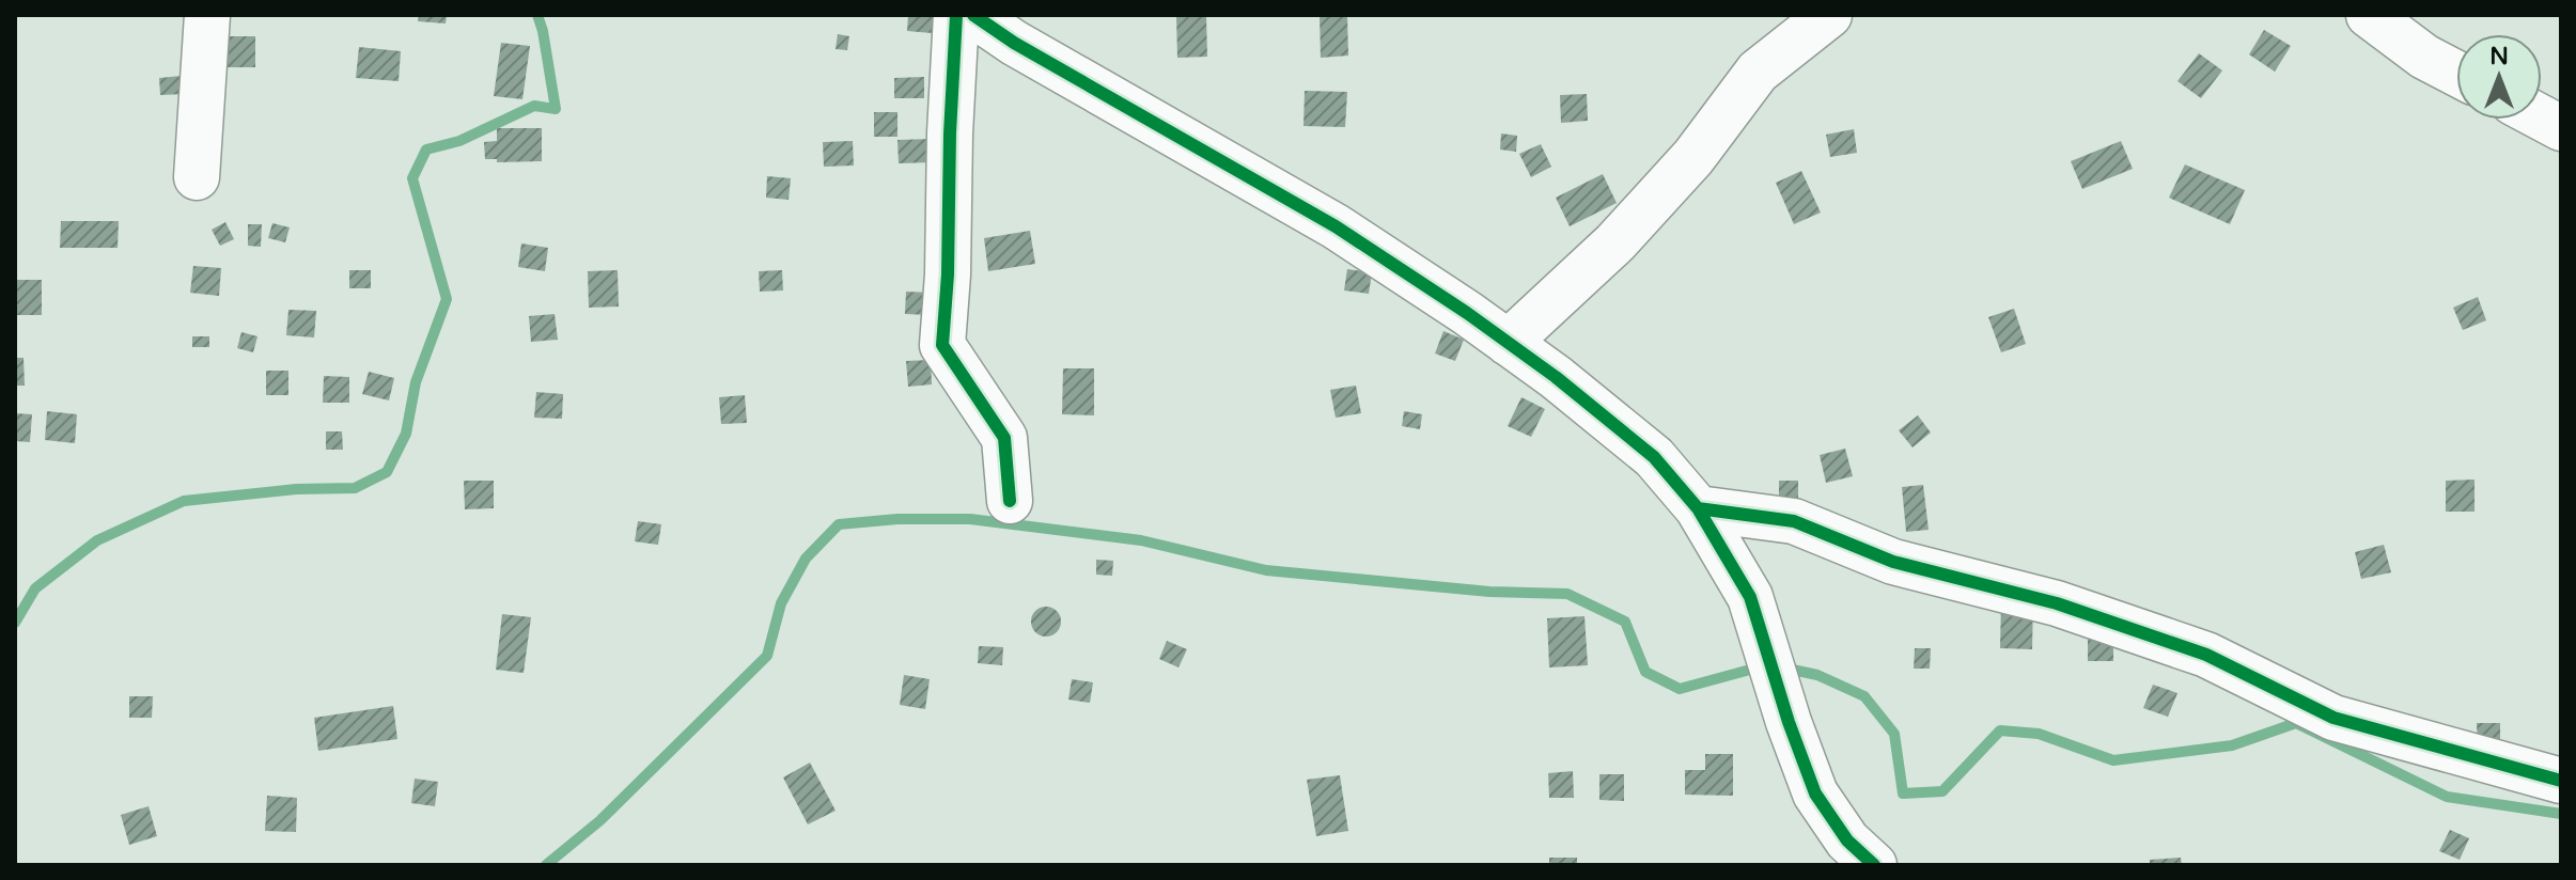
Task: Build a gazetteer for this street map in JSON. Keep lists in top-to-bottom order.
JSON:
{
  "north": "top"
}
